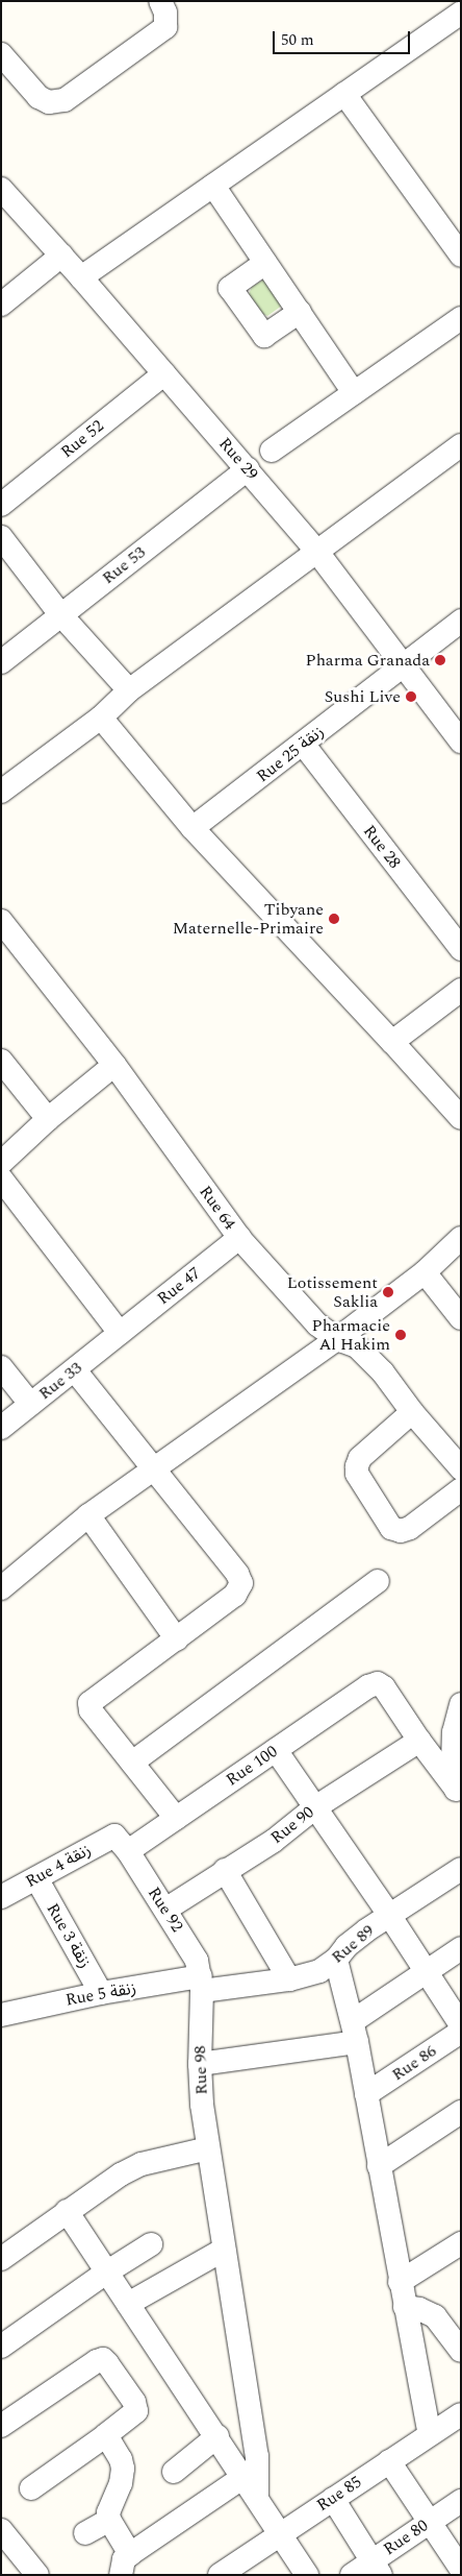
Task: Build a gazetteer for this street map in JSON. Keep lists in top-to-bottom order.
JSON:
{
  "streets": {
    "street": [
      "Rue 52",
      "Rue 29",
      "Rue 53",
      "Rue 25 زنقة",
      "Rue 28",
      "Rue 64",
      "Rue 47",
      "Rue 33",
      "Rue 100",
      "Rue 90",
      "Rue 4 زنقة",
      "Rue 92",
      "Rue 3 زنقة",
      "Rue 89",
      "Rue 5 زنقة",
      "Rue 86",
      "Rue 98",
      "Rue 85",
      "Rue 80"
    ]
  },
  "crossings": [
    ["Rue 52", "Rue 29"],
    ["Rue 29", "Rue 53"],
    ["Rue 29", "Rue 25 زنقة"],
    ["Rue 25 زنقة", "Rue 28"],
    ["Rue 64", "Rue 47"],
    ["Rue 47", "Rue 33"],
    ["Rue 100", "Rue 90"],
    ["Rue 100", "Rue 4 زنقة"],
    ["Rue 100", "Rue 92"],
    ["Rue 90", "Rue 92"],
    ["Rue 4 زنقة", "Rue 92"],
    ["Rue 4 زنقة", "Rue 3 زنقة"],
    ["Rue 92", "Rue 89"],
    ["Rue 92", "Rue 5 زنقة"],
    ["Rue 92", "Rue 98"],
    ["Rue 3 زنقة", "Rue 5 زنقة"],
    ["Rue 89", "Rue 5 زنقة"],
    ["Rue 89", "Rue 98"],
    ["Rue 5 زنقة", "Rue 98"]
  ],
  "places": [
    "Pharma Granada",
    "Sushi Live",
    "Tibyane Maternelle-Primaire",
    "Lotissement Saklia",
    "Pharmacie Al Hakim"
  ],
  "scale_bar": "50 m"
}
